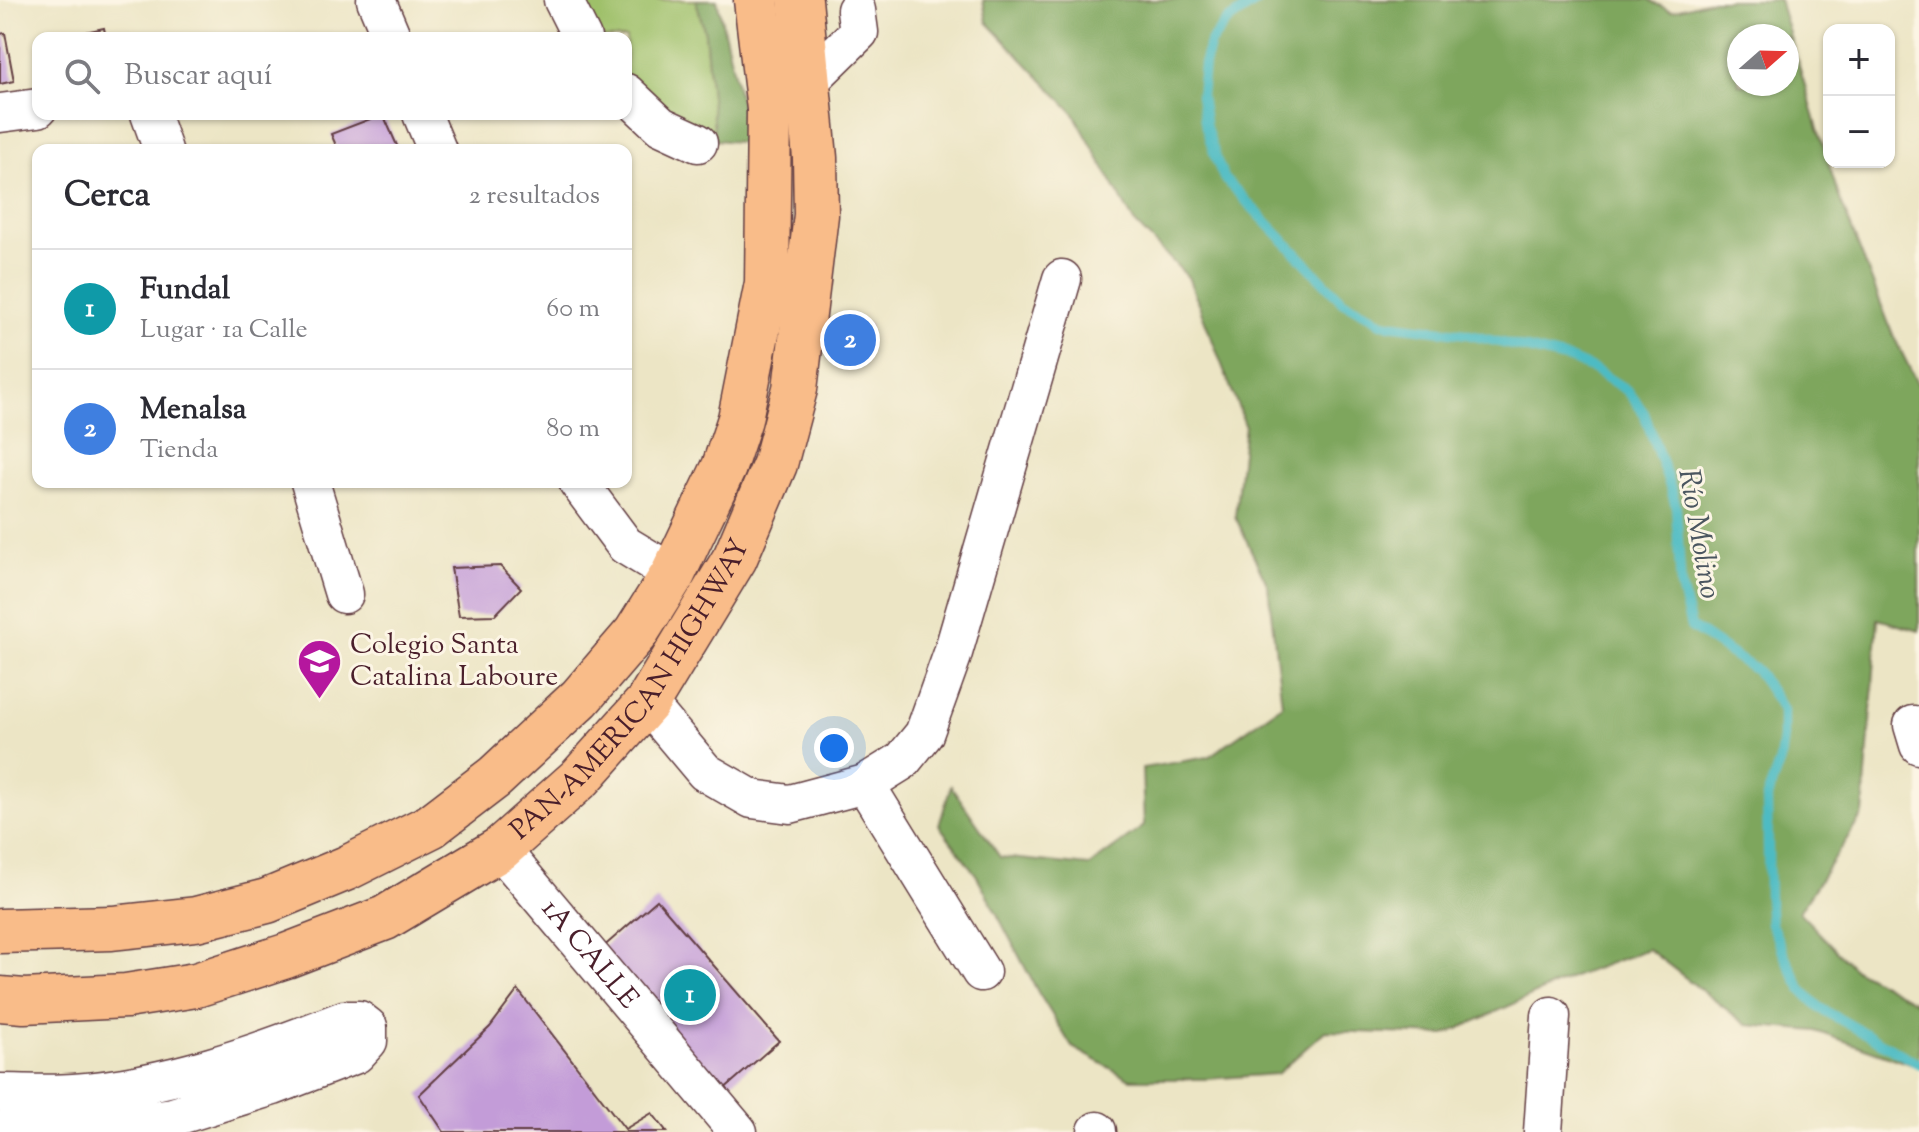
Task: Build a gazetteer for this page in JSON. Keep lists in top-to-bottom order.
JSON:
{
  "streets": {
    "highway": ["PAN-AMERICAN HIGHWAY"],
    "street": ["1A CALLE"]
  },
  "crossings": [
    ["PAN-AMERICAN HIGHWAY", "1A CALLE"]
  ],
  "water": ["Río Molino"],
  "places": {
    "school or university": ["Colegio Santa Catalina Laboure"]
  },
  "north": "right",
  "page": {
    "map_buttons": ["+", "−"],
    "search": "Buscar aquí",
    "heading": ["Cerca", "2 resultados"],
    "list": [
      {
        "mark": "1",
        "name": "Fundal",
        "note": "Lugar · 1a Calle",
        "value": "60 m"
      },
      {
        "mark": "2",
        "name": "Menalsa",
        "note": "Tienda",
        "value": "80 m"
      }
    ],
    "pins": ["2", "1"]
  }
}
